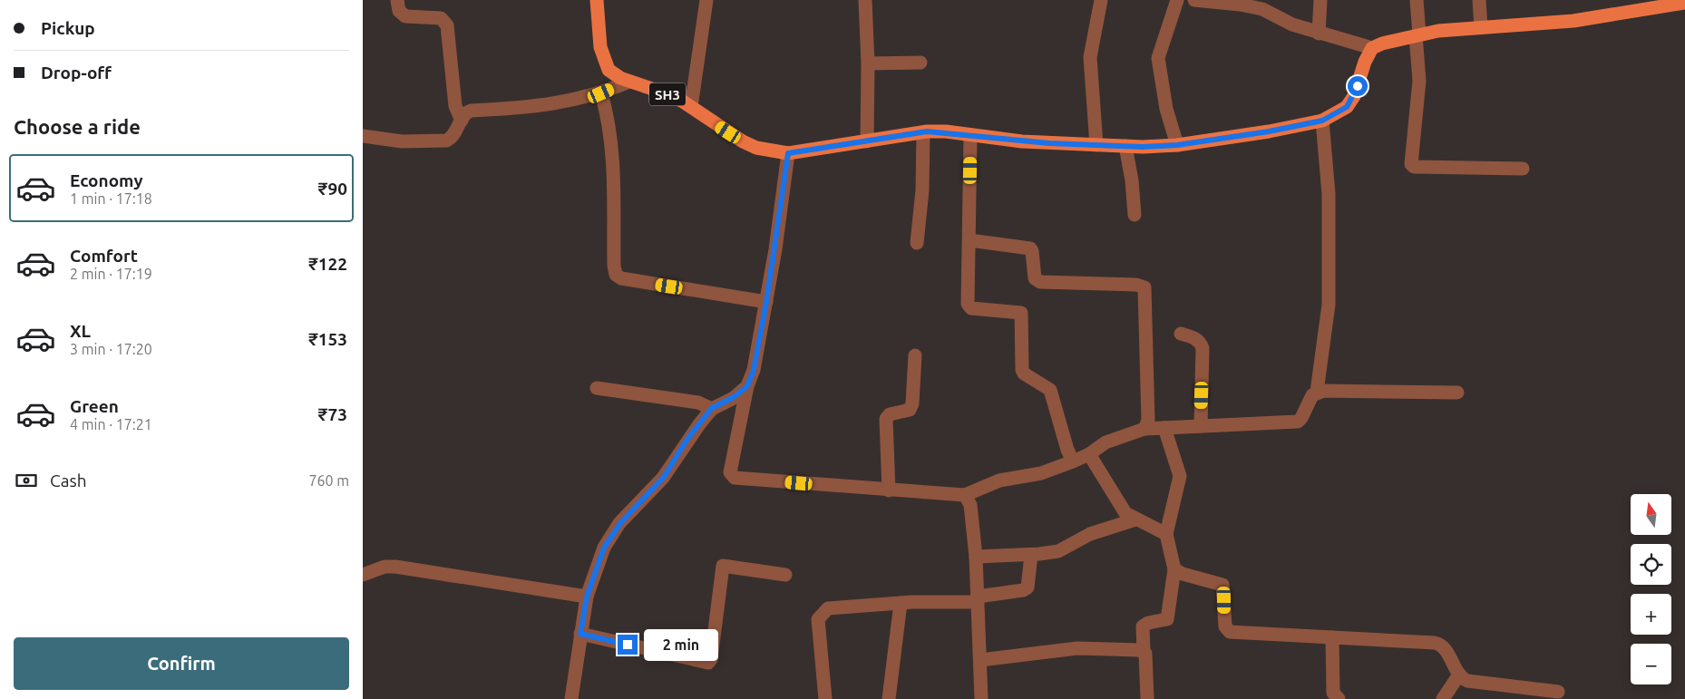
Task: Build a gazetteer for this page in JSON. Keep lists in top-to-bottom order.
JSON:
{
  "streets": {
    "main road": ["SH3"]
  },
  "north": "top",
  "page": {
    "banner": ["Pickup", "Drop-off"],
    "heading": "Choose a ride",
    "list": [
      {
        "name": "Economy",
        "note": "1 min · 17:18",
        "value": "₹90"
      },
      {
        "name": "Comfort",
        "note": "2 min · 17:19",
        "value": "₹122"
      },
      {
        "name": "XL",
        "note": "3 min · 17:20",
        "value": "₹153"
      },
      {
        "name": "Green",
        "note": "4 min · 17:21",
        "value": "₹73"
      }
    ],
    "pay": ["Cash", "760 m"],
    "map_buttons": ["+", "−"],
    "buttons": "Confirm",
    "bubble": "2 min"
  }
}
